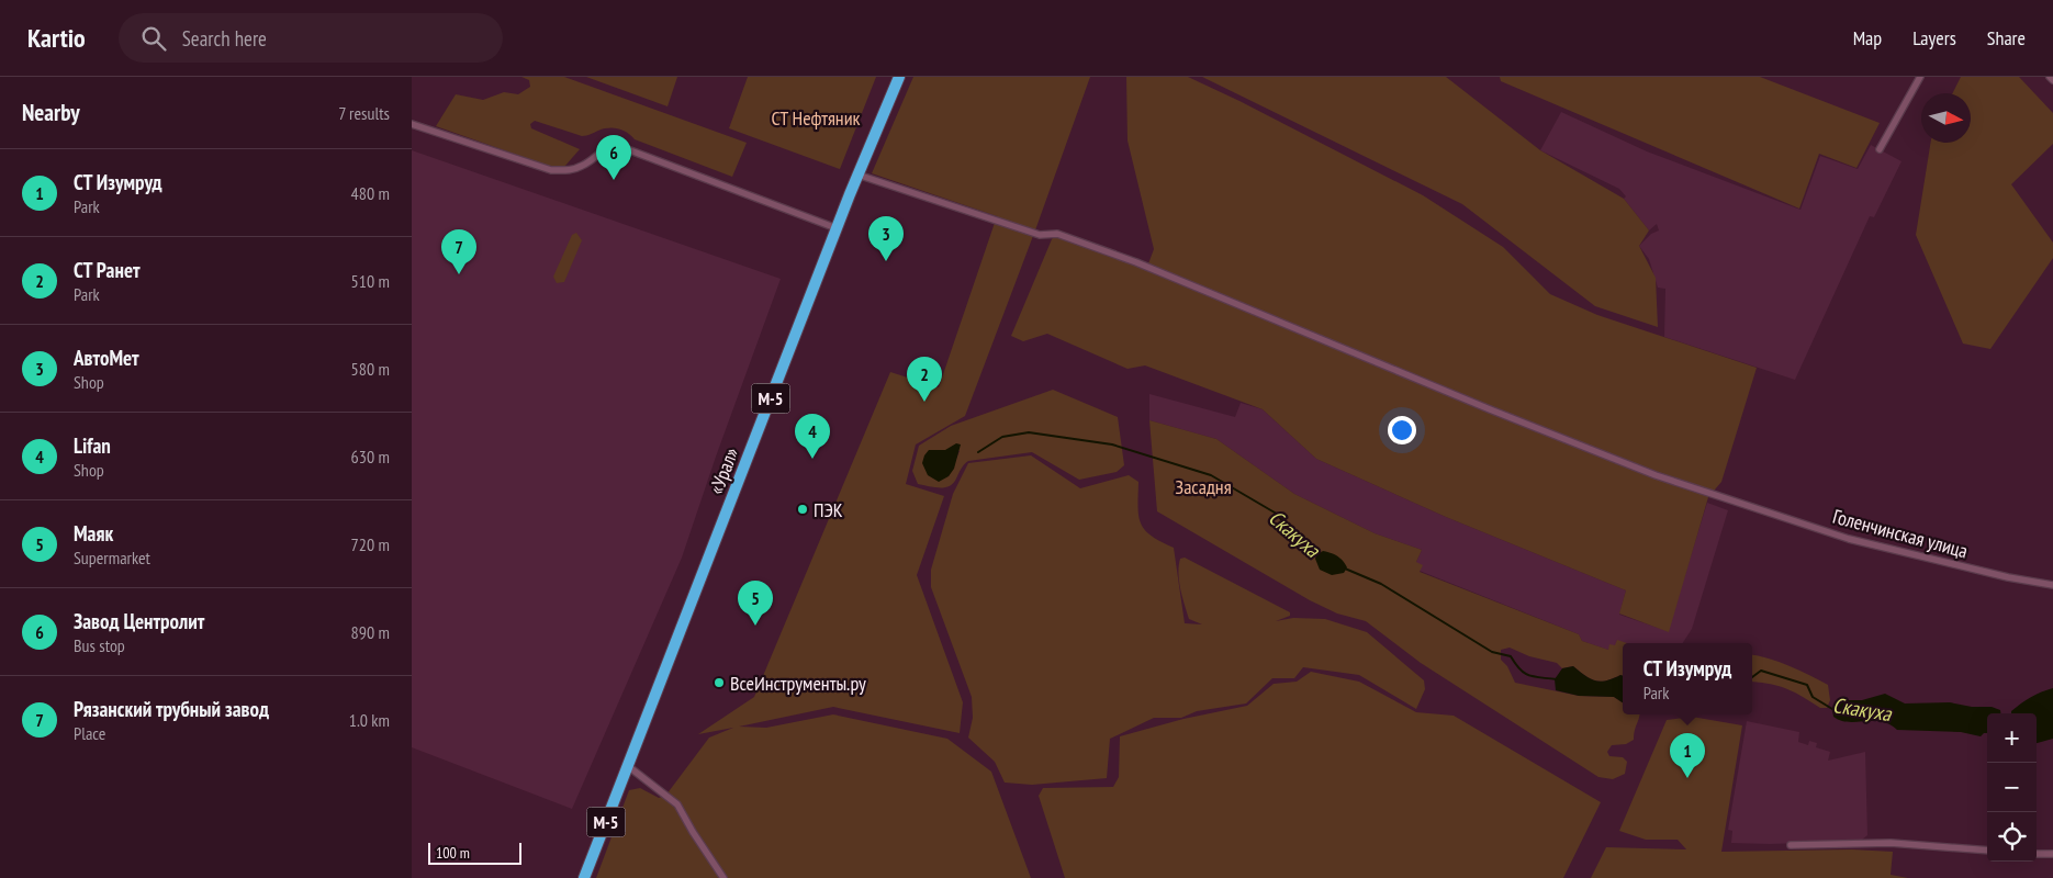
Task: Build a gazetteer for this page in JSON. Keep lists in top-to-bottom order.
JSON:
{
  "streets": {
    "highway": ["М-5", "«Урал»"],
    "street": ["Голенчинская улица"]
  },
  "crossings": [
    ["«Урал»", "Голенчинская улица"]
  ],
  "water": ["Скакуха"],
  "parks": ["СТ Нефтяник", "Засадня"],
  "places": ["ПЭК", "ВсеИнструменты.ру"],
  "scale_bar": "100 m",
  "north": "right",
  "page": {
    "header": "Kartio",
    "search": "Search here",
    "nav": ["Map", "Layers", "Share"],
    "heading": ["Nearby", "7 results"],
    "pins": [
      "6",
      "3",
      "7",
      "2",
      "4",
      "5",
      "1"
    ],
    "list": [
      {
        "mark": "1",
        "name": "СТ Изумруд",
        "note": "Park",
        "value": "480 m"
      },
      {
        "mark": "2",
        "name": "СТ Ранет",
        "note": "Park",
        "value": "510 m"
      },
      {
        "mark": "3",
        "name": "АвтоМет",
        "note": "Shop",
        "value": "580 m"
      },
      {
        "mark": "4",
        "name": "Lifan",
        "note": "Shop",
        "value": "630 m"
      },
      {
        "mark": "5",
        "name": "Маяк",
        "note": "Supermarket",
        "value": "720 m"
      },
      {
        "mark": "6",
        "name": "Завод Центролит",
        "note": "Bus stop",
        "value": "890 m"
      },
      {
        "mark": "7",
        "name": "Рязанский трубный завод",
        "note": "Place",
        "value": "1.0 km"
      }
    ],
    "popup": ["СТ Изумруд", "Park"],
    "map_buttons": ["+", "−"],
    "scale": "100 m"
  }
}
